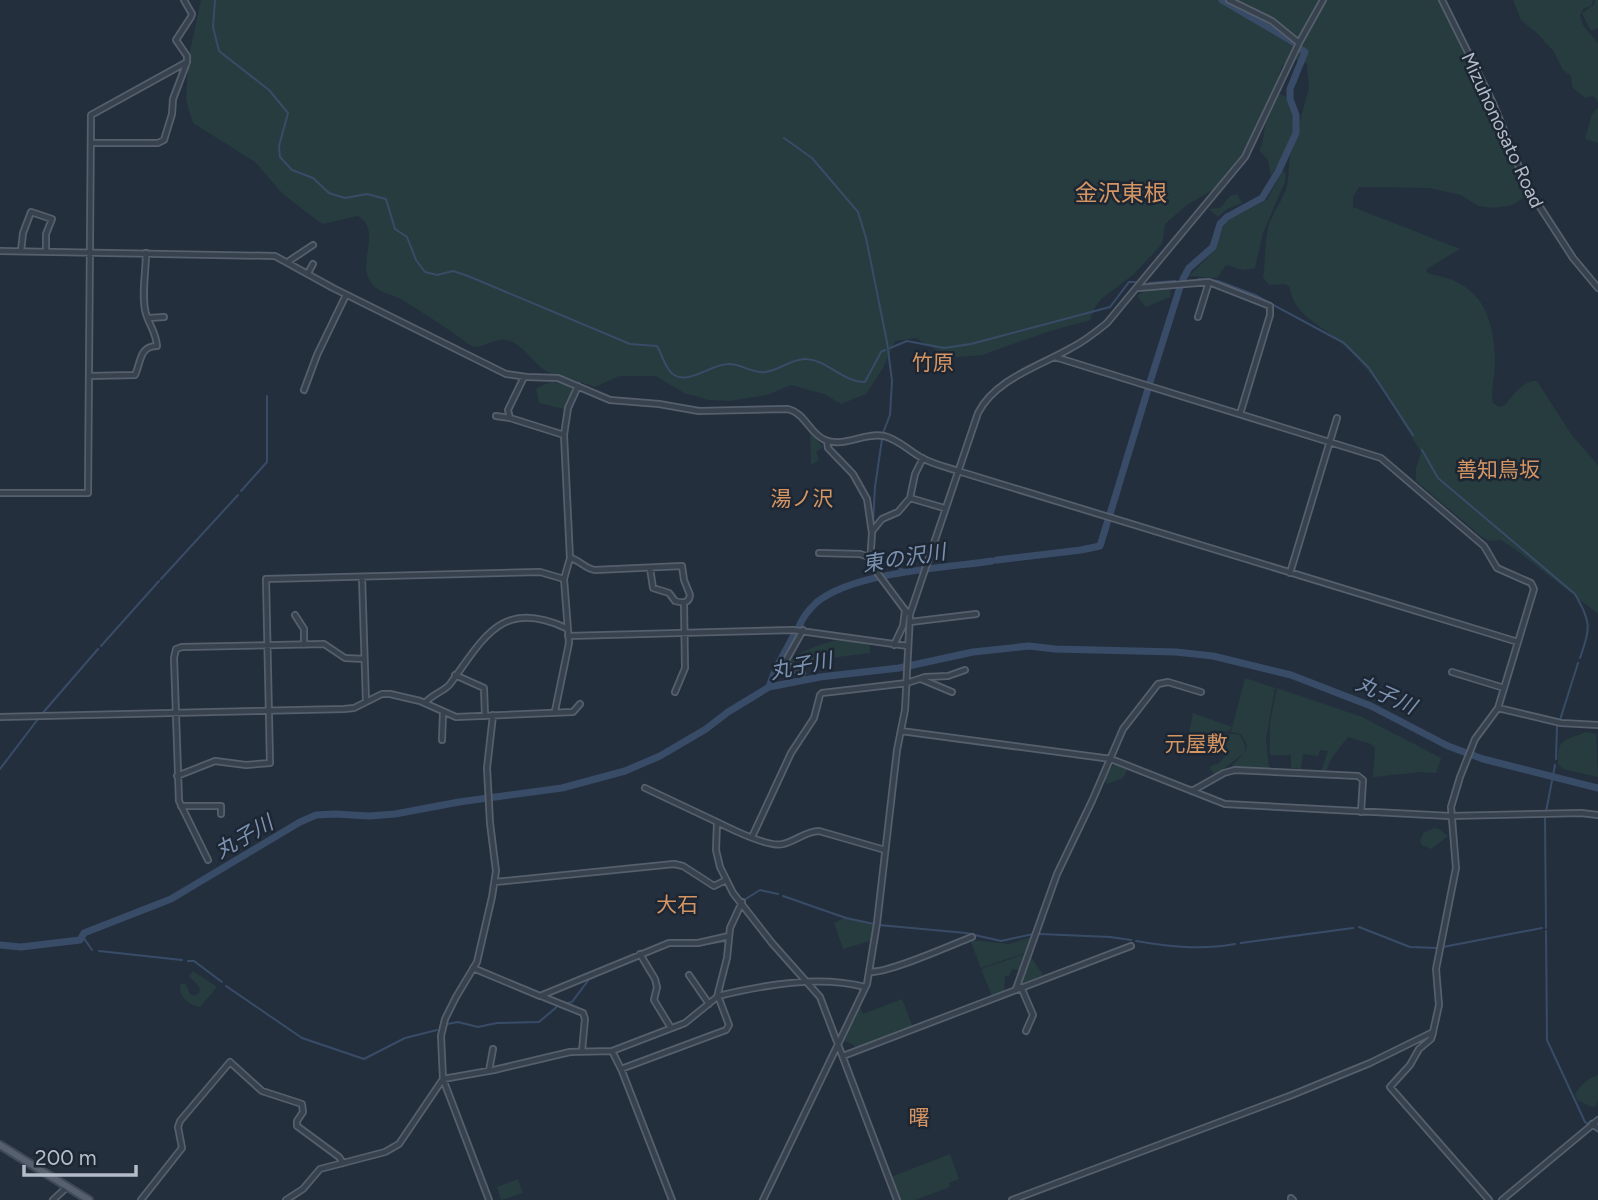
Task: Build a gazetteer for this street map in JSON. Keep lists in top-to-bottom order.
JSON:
{
  "streets": {
    "street": ["Mizuhonosato Road"]
  },
  "districts": [
    "金沢東根",
    "竹原",
    "善知鳥坂",
    "湯ノ沢",
    "元屋敷",
    "大石",
    "曙"
  ],
  "water": ["東の沢川", "丸子川"],
  "scale_bar": "200 m"
}
